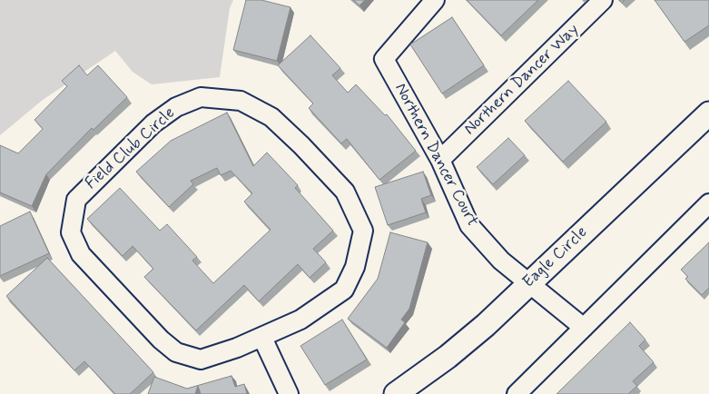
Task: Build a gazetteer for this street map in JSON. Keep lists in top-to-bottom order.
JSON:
{
  "streets": {
    "street": [
      "Northern Dancer Way",
      "Field Club Circle",
      "Northern Dancer Court",
      "Eagle Circle"
    ]
  },
  "crossings": [
    ["Northern Dancer Way", "Northern Dancer Court"],
    ["Northern Dancer Court", "Eagle Circle"]
  ]
}
